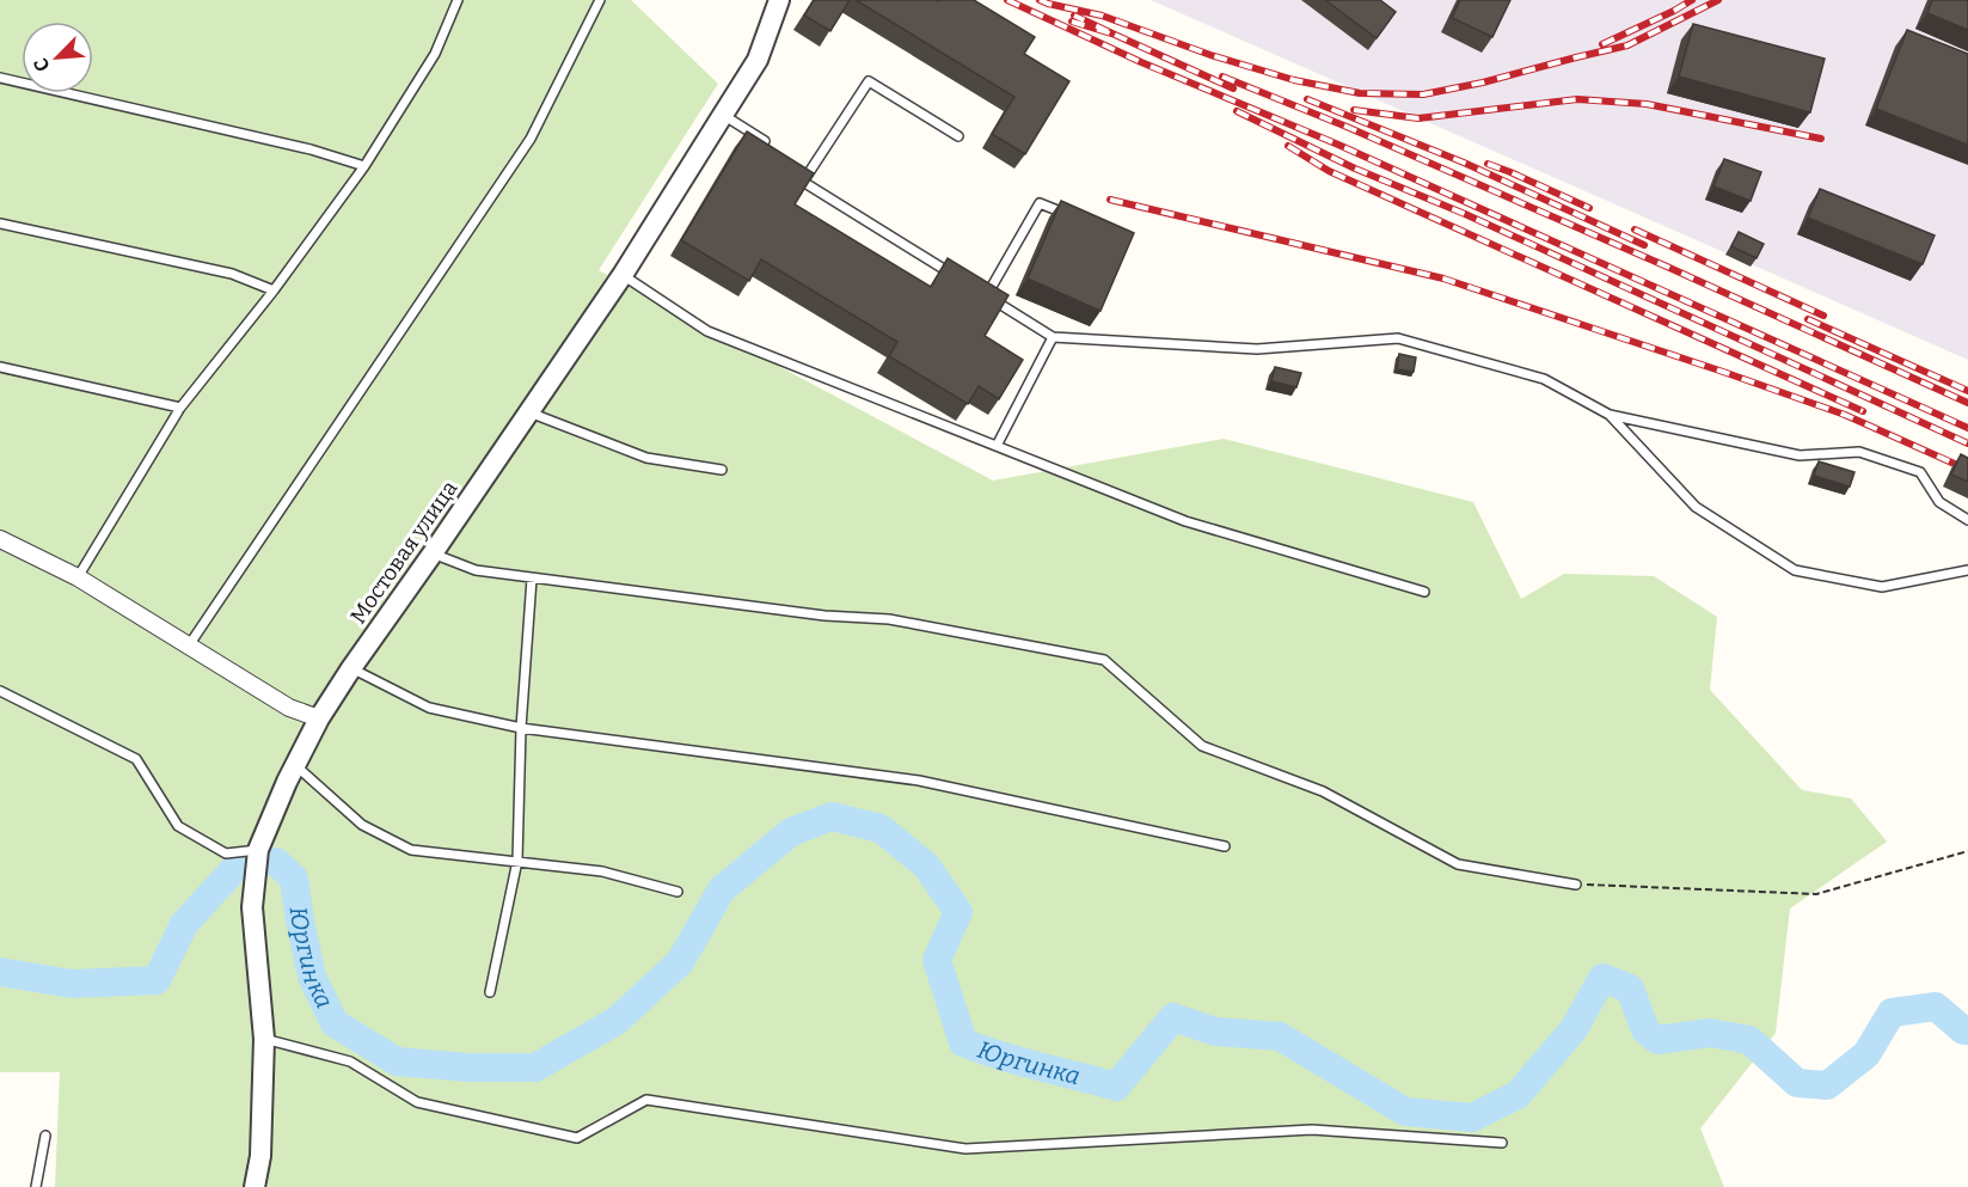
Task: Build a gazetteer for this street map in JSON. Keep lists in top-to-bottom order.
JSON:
{
  "streets": {
    "street": ["Мостовая улица"]
  },
  "water": ["Юргинка"],
  "north": "bottom left"
}
